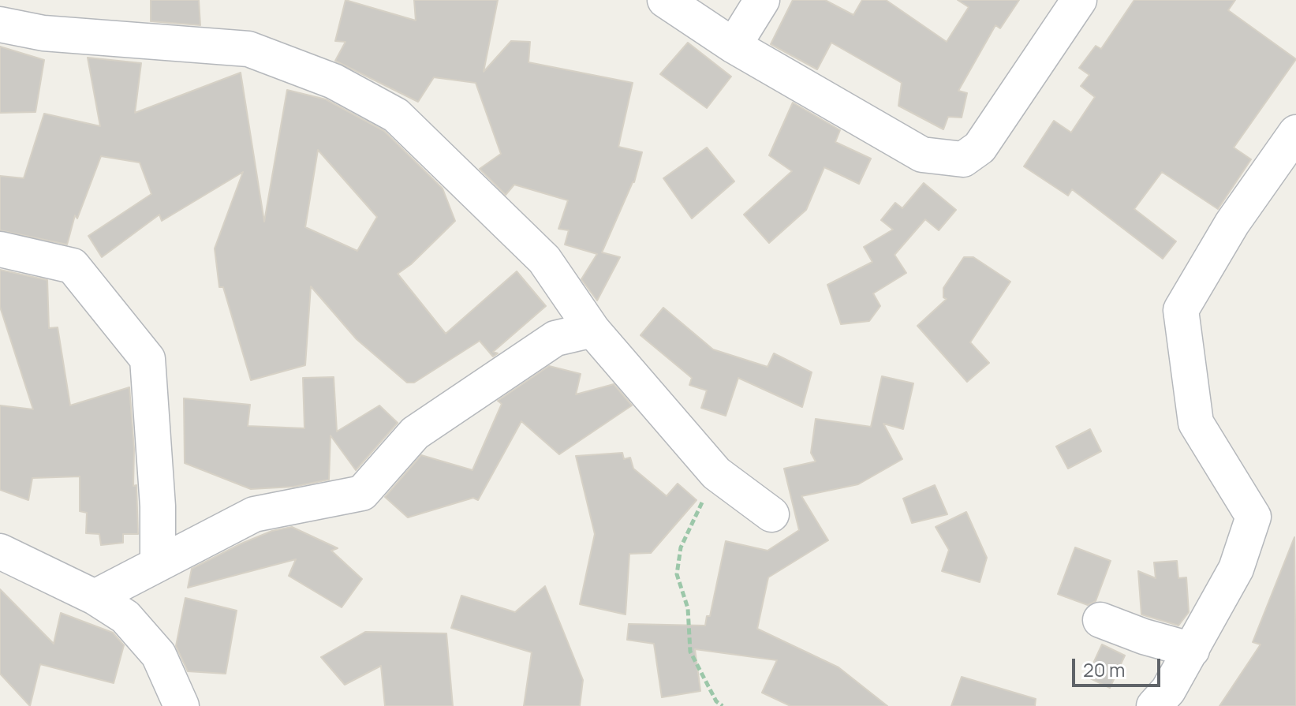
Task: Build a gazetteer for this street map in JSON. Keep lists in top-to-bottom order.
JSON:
{
  "scale_bar": "20 m"
}
